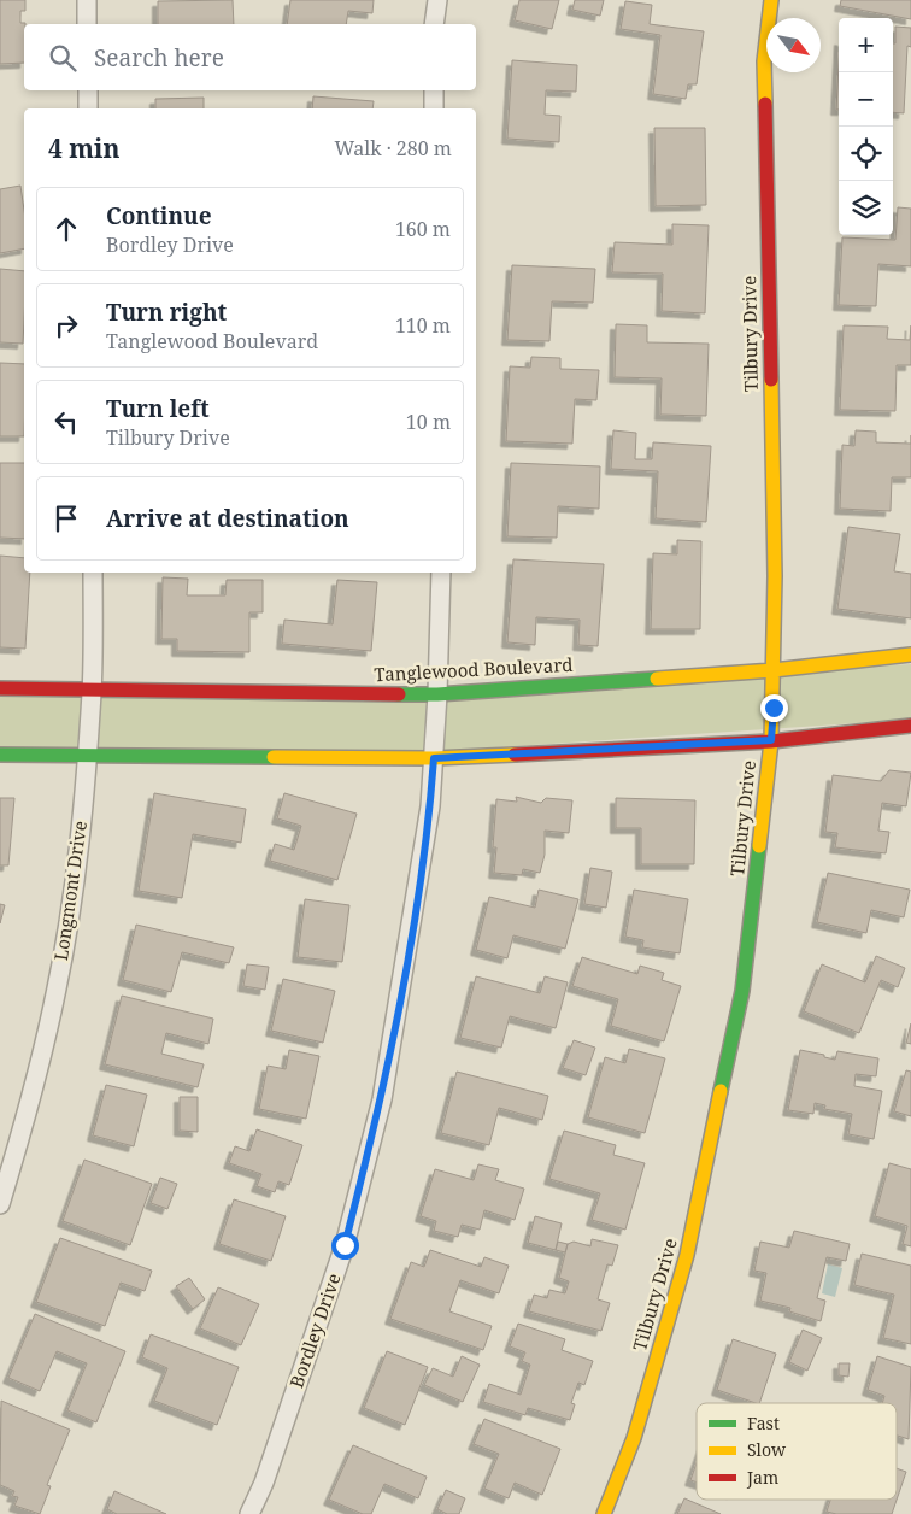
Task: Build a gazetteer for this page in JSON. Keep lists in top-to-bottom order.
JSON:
{
  "streets": {
    "street": [
      "Tilbury Drive",
      "Tanglewood Boulevard",
      "Longmont Drive",
      "Bordley Drive"
    ]
  },
  "crossings": [
    ["Tilbury Drive", "Tanglewood Boulevard"],
    ["Tanglewood Boulevard", "Longmont Drive"],
    ["Tanglewood Boulevard", "Bordley Drive"]
  ],
  "legend": ["Fast", "Slow", "Jam"],
  "north": "bottom right",
  "page": {
    "map_buttons": ["+", "−"],
    "search": "Search here",
    "heading": ["4 min", "Walk · 280 m"],
    "list": [
      ["Continue", "Bordley Drive", "160 m"],
      ["Turn right", "Tanglewood Boulevard", "110 m"],
      ["Turn left", "Tilbury Drive", "10 m"],
      "Arrive at destination"
    ]
  }
}
